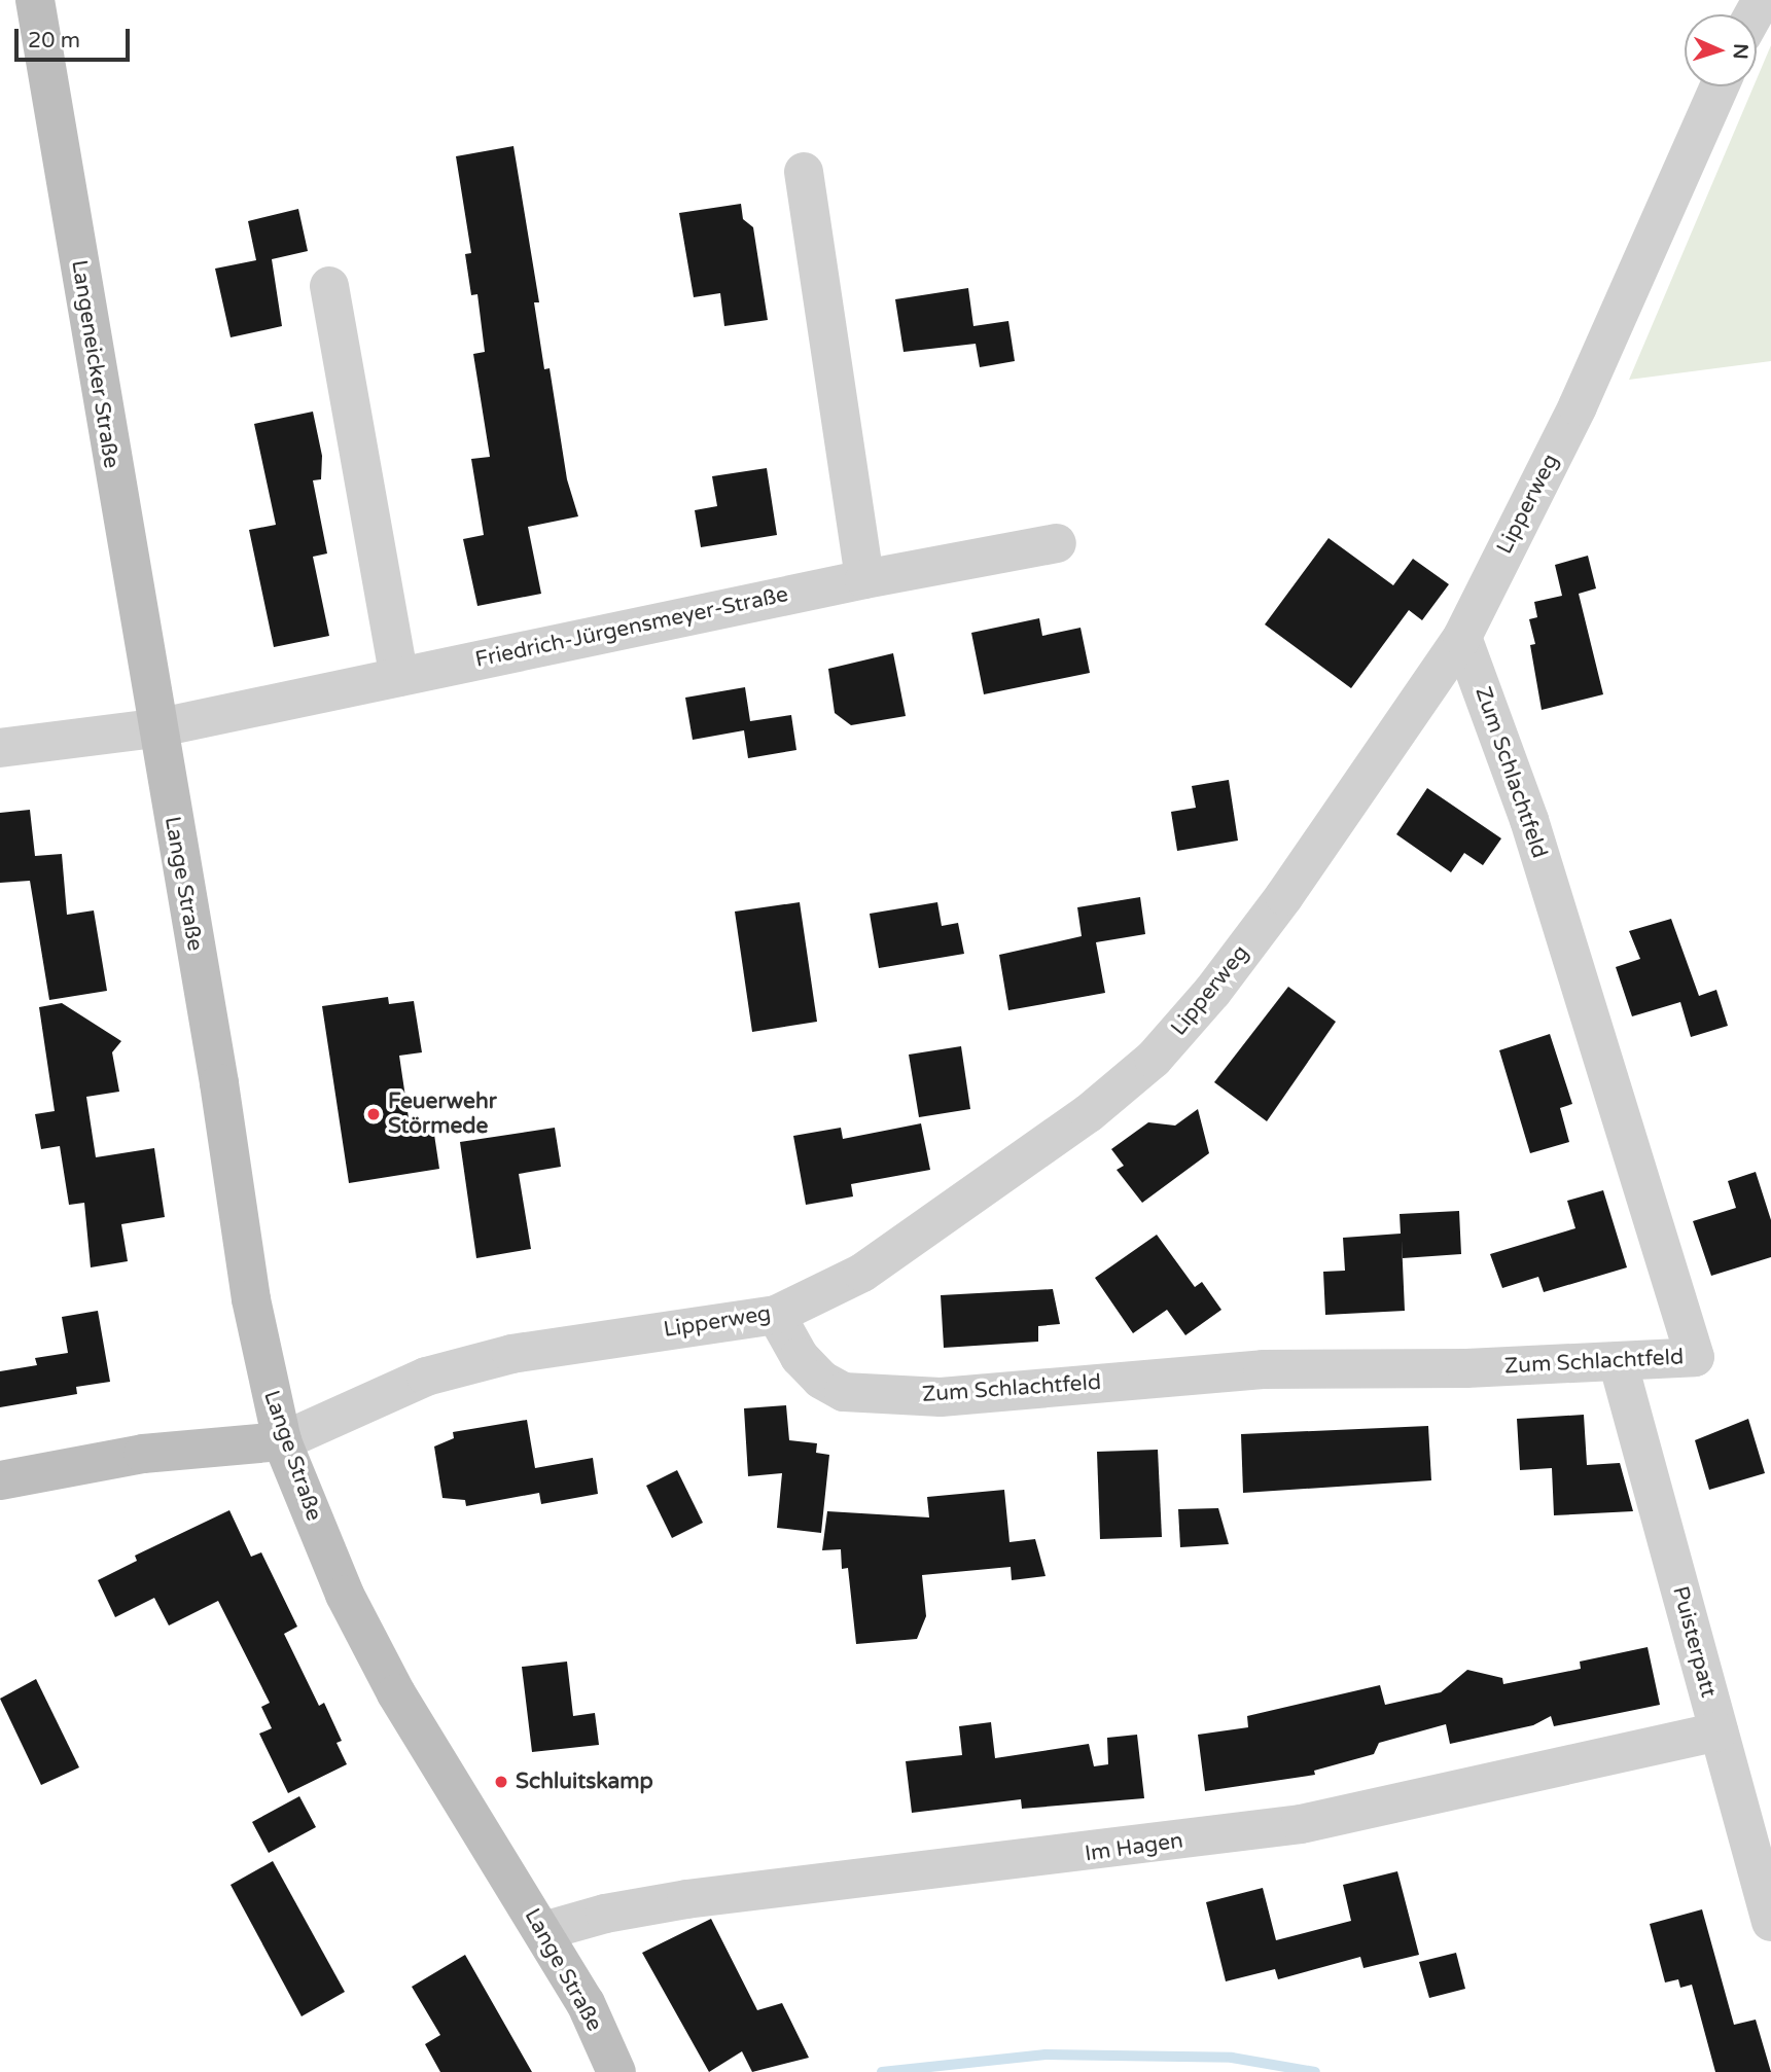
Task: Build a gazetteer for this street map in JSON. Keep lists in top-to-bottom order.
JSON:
{
  "streets": {
    "main road": ["Langeneicker Straße", "Lange Straße"],
    "street": [
      "Lipperweg",
      "Friedrich-Jürgensmeyer-Straße",
      "Zum Schlachtfeld",
      "Puisterpatt",
      "Im Hagen"
    ]
  },
  "crossings": [
    ["Langeneicker Straße", "Friedrich-Jürgensmeyer-Straße"],
    ["Langeneicker Straße", "Lange Straße"],
    ["Lipperweg", "Zum Schlachtfeld"],
    ["Lipperweg", "Lange Straße"],
    ["Friedrich-Jürgensmeyer-Straße", "Lange Straße"],
    ["Zum Schlachtfeld", "Puisterpatt"],
    ["Lange Straße", "Im Hagen"],
    ["Puisterpatt", "Im Hagen"]
  ],
  "places": ["Feuerwehr Störmede", "Schluitskamp"],
  "scale_bar": "20 m",
  "north": "right"
}
